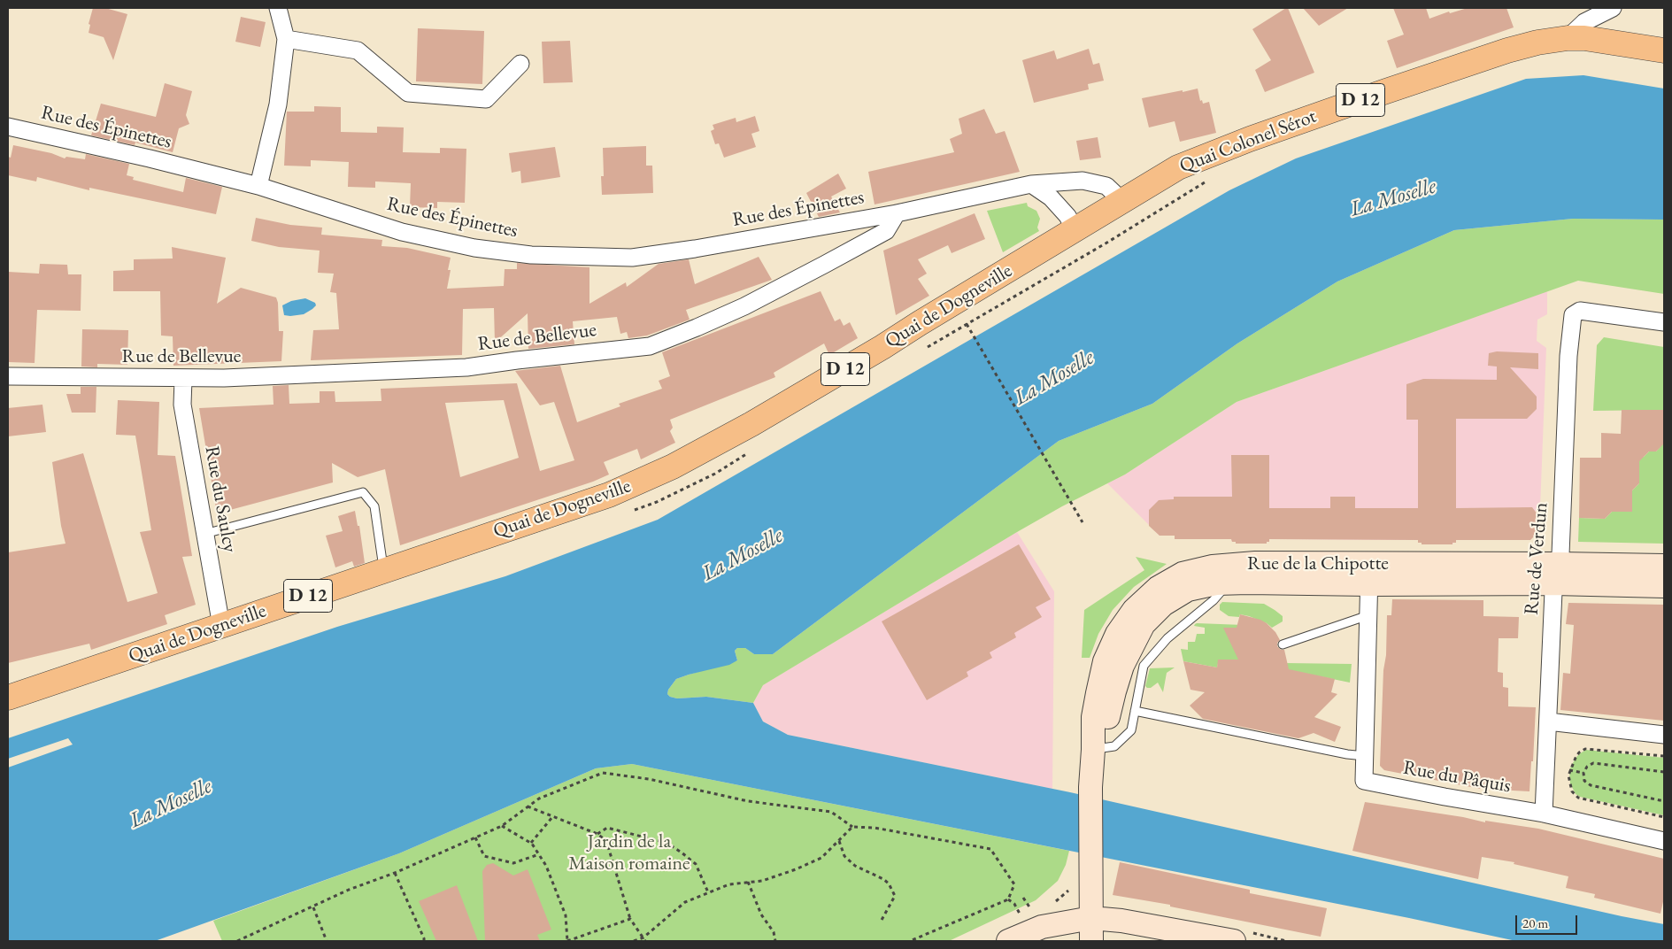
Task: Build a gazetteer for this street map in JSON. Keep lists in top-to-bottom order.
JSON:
{
  "streets": {
    "main road": [
      "D 12",
      "Quai Colonel Sérot",
      "Quai de Dogneville",
      "Rue de la Chipotte"
    ],
    "street": [
      "Rue des Épinettes",
      "Rue de Bellevue",
      "Rue du Saulcy",
      "Rue de Verdun",
      "Rue du Pâquis"
    ]
  },
  "crossings": [
    ["Rue des Épinettes", "Rue de Bellevue"],
    ["Quai Colonel Sérot", "Quai de Dogneville"],
    ["Quai de Dogneville", "Rue du Saulcy"],
    ["Rue de Bellevue", "Rue du Saulcy"],
    ["Rue de Verdun", "Rue de la Chipotte"],
    ["Rue de Verdun", "Rue du Pâquis"]
  ],
  "water": ["La Moselle"],
  "parks": ["Jardin de la Maison romaine"],
  "scale_bar": "20 m"
}
